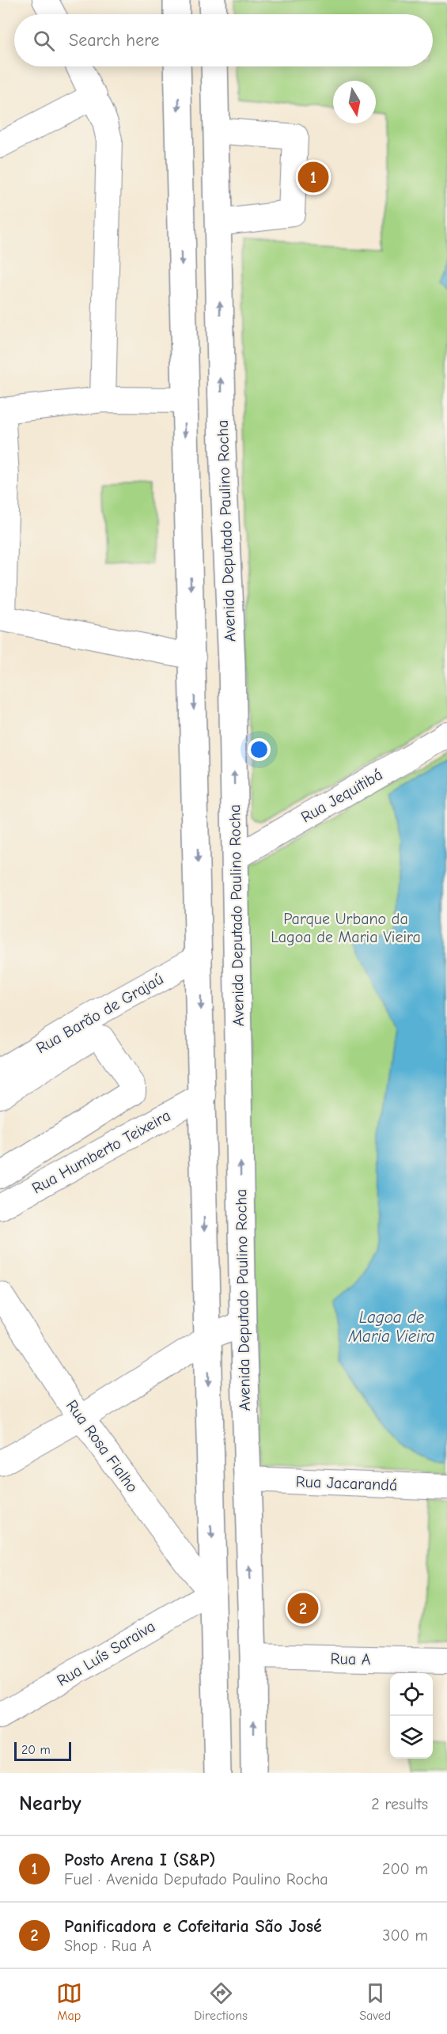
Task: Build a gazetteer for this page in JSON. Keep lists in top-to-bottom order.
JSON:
{
  "streets": {
    "main road": ["Avenida Deputado Paulino Rocha"],
    "street": [
      "Rua Jequitibá",
      "Rua Barão de Grajaú",
      "Rua Humberto Teixeira",
      "Rua Rosa Fialho",
      "Rua Jacarandá",
      "Rua Luís Saraiva",
      "Rua A"
    ]
  },
  "crossings": [
    ["Avenida Deputado Paulino Rocha", "Rua Jequitibá"],
    ["Avenida Deputado Paulino Rocha", "Rua Jacarandá"],
    ["Avenida Deputado Paulino Rocha", "Rua A"],
    ["Rua Rosa Fialho", "Rua Luís Saraiva"]
  ],
  "water": ["Lagoa de Maria Vieira"],
  "parks": ["Parque Urbano da Lagoa de Maria Vieira"],
  "scale_bar": "20 m",
  "north": "bottom",
  "page": {
    "search": "Search here",
    "pins": ["1", "2"],
    "scale": "20 m",
    "heading": ["Nearby", "2 results"],
    "list": [
      {
        "mark": "1",
        "name": "Posto Arena I (S&P)",
        "note": "Fuel · Avenida Deputado Paulino Rocha",
        "value": "200 m"
      },
      {
        "mark": "2",
        "name": "Panificadora e Cofeitaria São José",
        "note": "Shop · Rua A",
        "value": "300 m"
      }
    ],
    "nav": ["Map", "Directions", "Saved"]
  }
}
